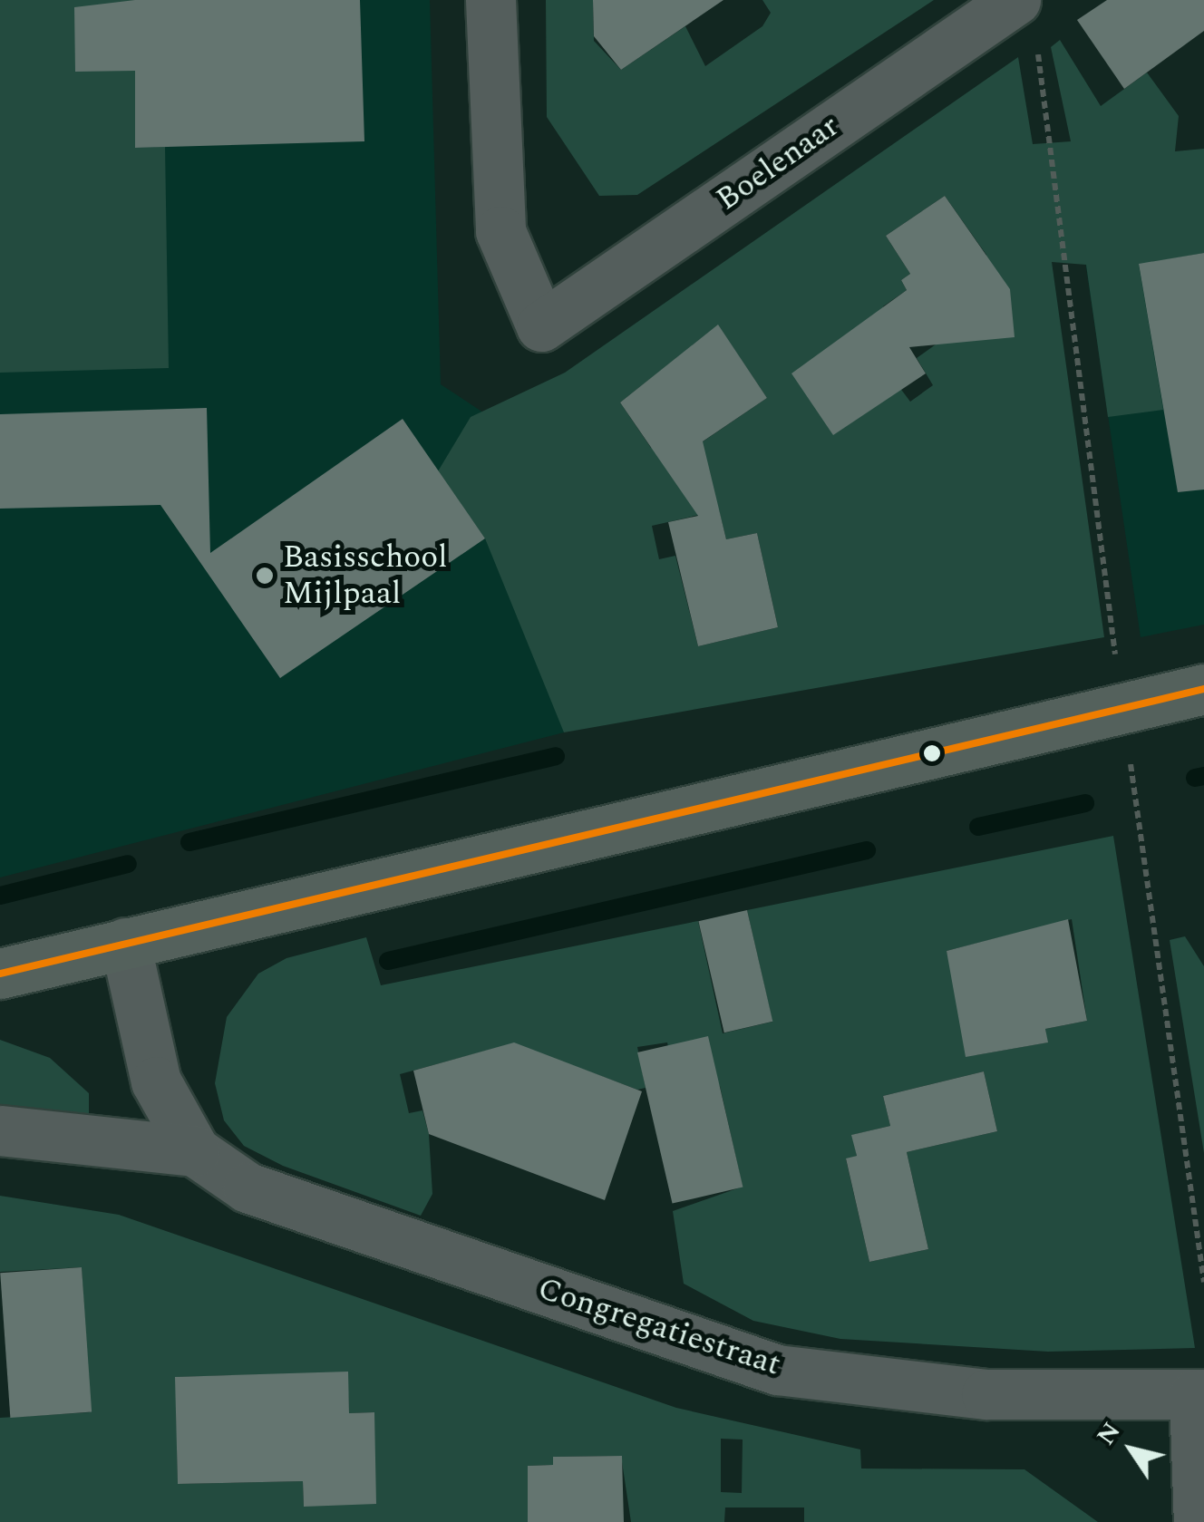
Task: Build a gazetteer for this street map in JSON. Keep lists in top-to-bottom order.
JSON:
{
  "streets": {
    "street": ["Boelenaar", "Congregatiestraat"]
  },
  "places": ["Basisschool Mijlpaal"],
  "north": "top left"
}
